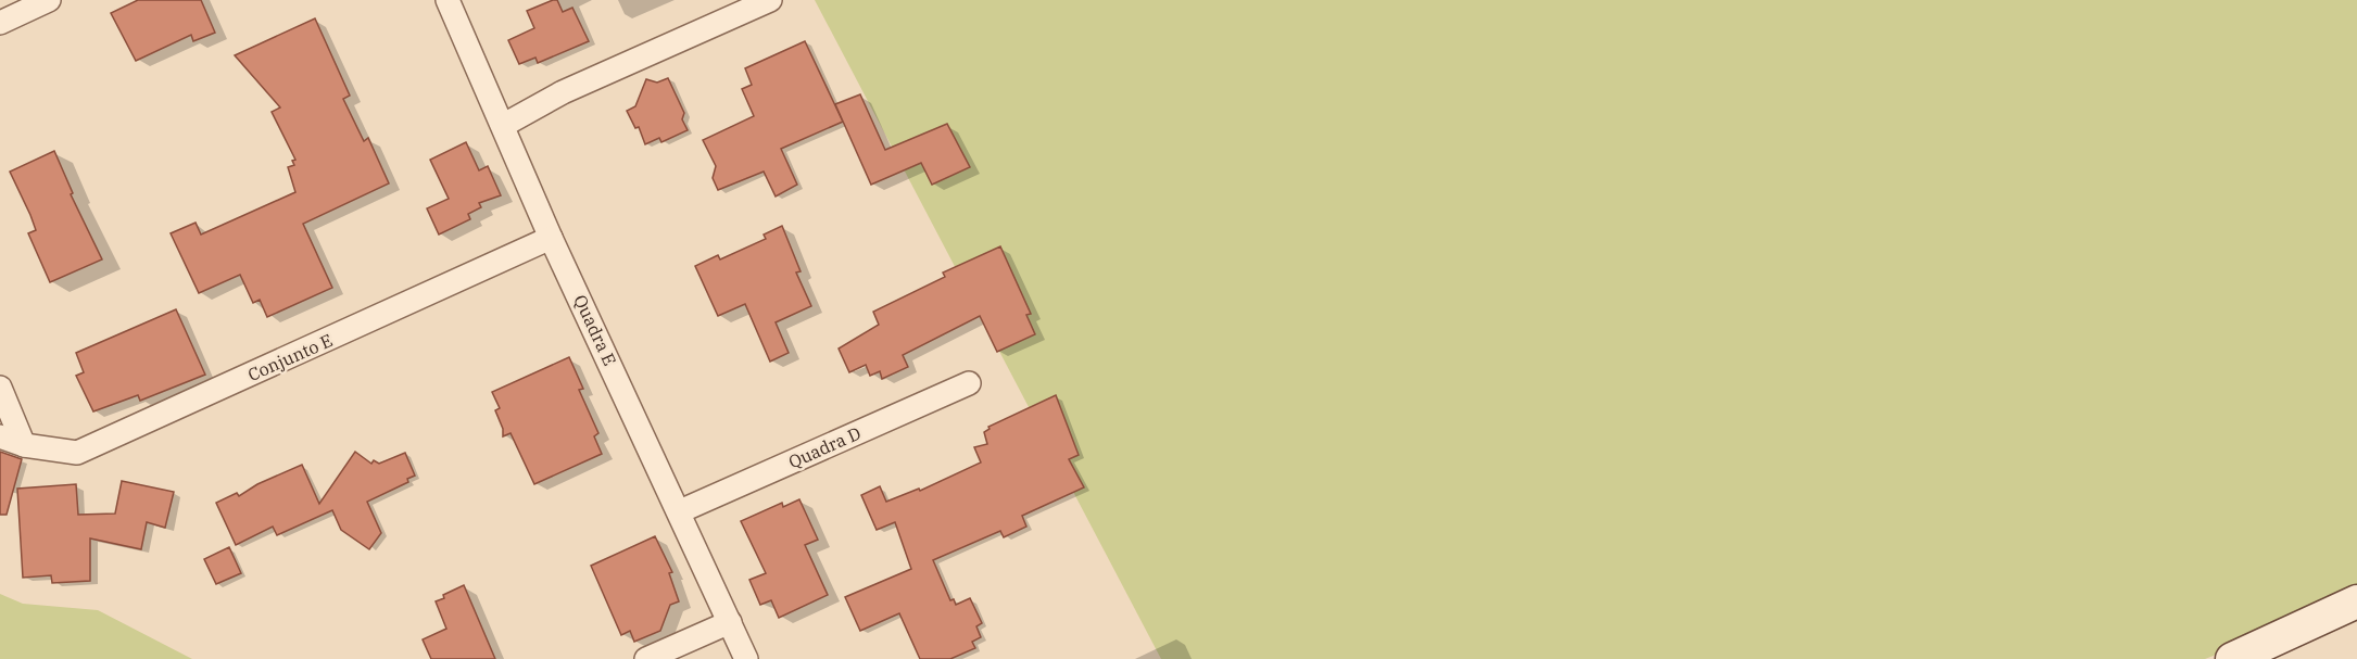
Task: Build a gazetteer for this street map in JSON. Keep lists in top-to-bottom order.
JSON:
{
  "streets": {
    "street": ["Quadra E", "Conjunto E", "Quadra D"]
  },
  "crossings": [
    ["Quadra E", "Conjunto E"],
    ["Quadra E", "Quadra D"]
  ]
}
